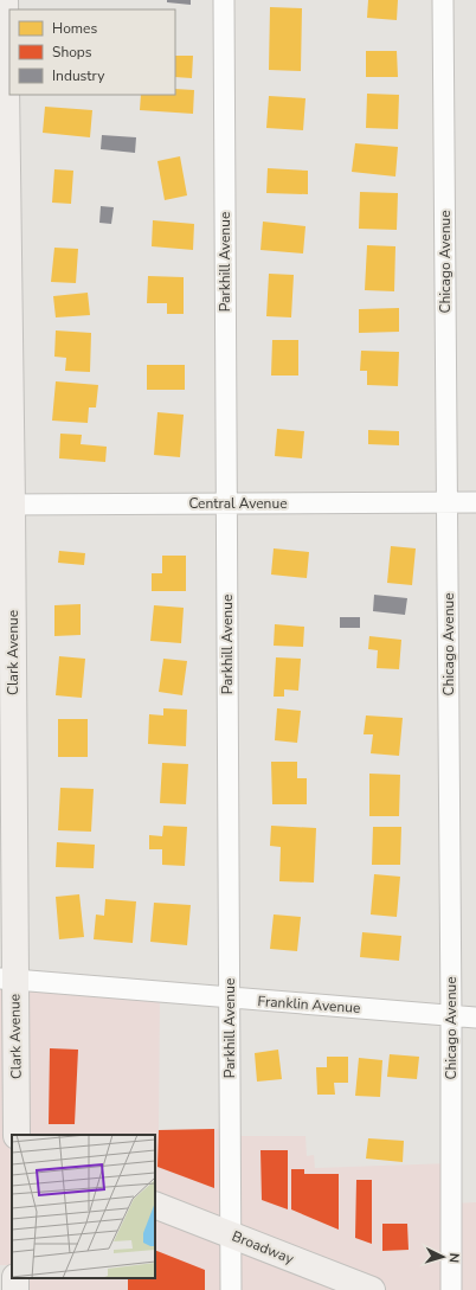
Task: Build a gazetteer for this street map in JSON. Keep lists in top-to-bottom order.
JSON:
{
  "streets": {
    "street": [
      "Parkhill Avenue",
      "Chicago Avenue",
      "Central Avenue",
      "Clark Avenue",
      "Franklin Avenue",
      "Broadway"
    ]
  },
  "crossings": [
    ["Parkhill Avenue", "Central Avenue"],
    ["Parkhill Avenue", "Franklin Avenue"],
    ["Parkhill Avenue", "Broadway"],
    ["Chicago Avenue", "Central Avenue"],
    ["Chicago Avenue", "Franklin Avenue"],
    ["Central Avenue", "Clark Avenue"],
    ["Clark Avenue", "Franklin Avenue"]
  ],
  "legend": ["Homes", "Shops", "Industry"],
  "north": "right"
}
